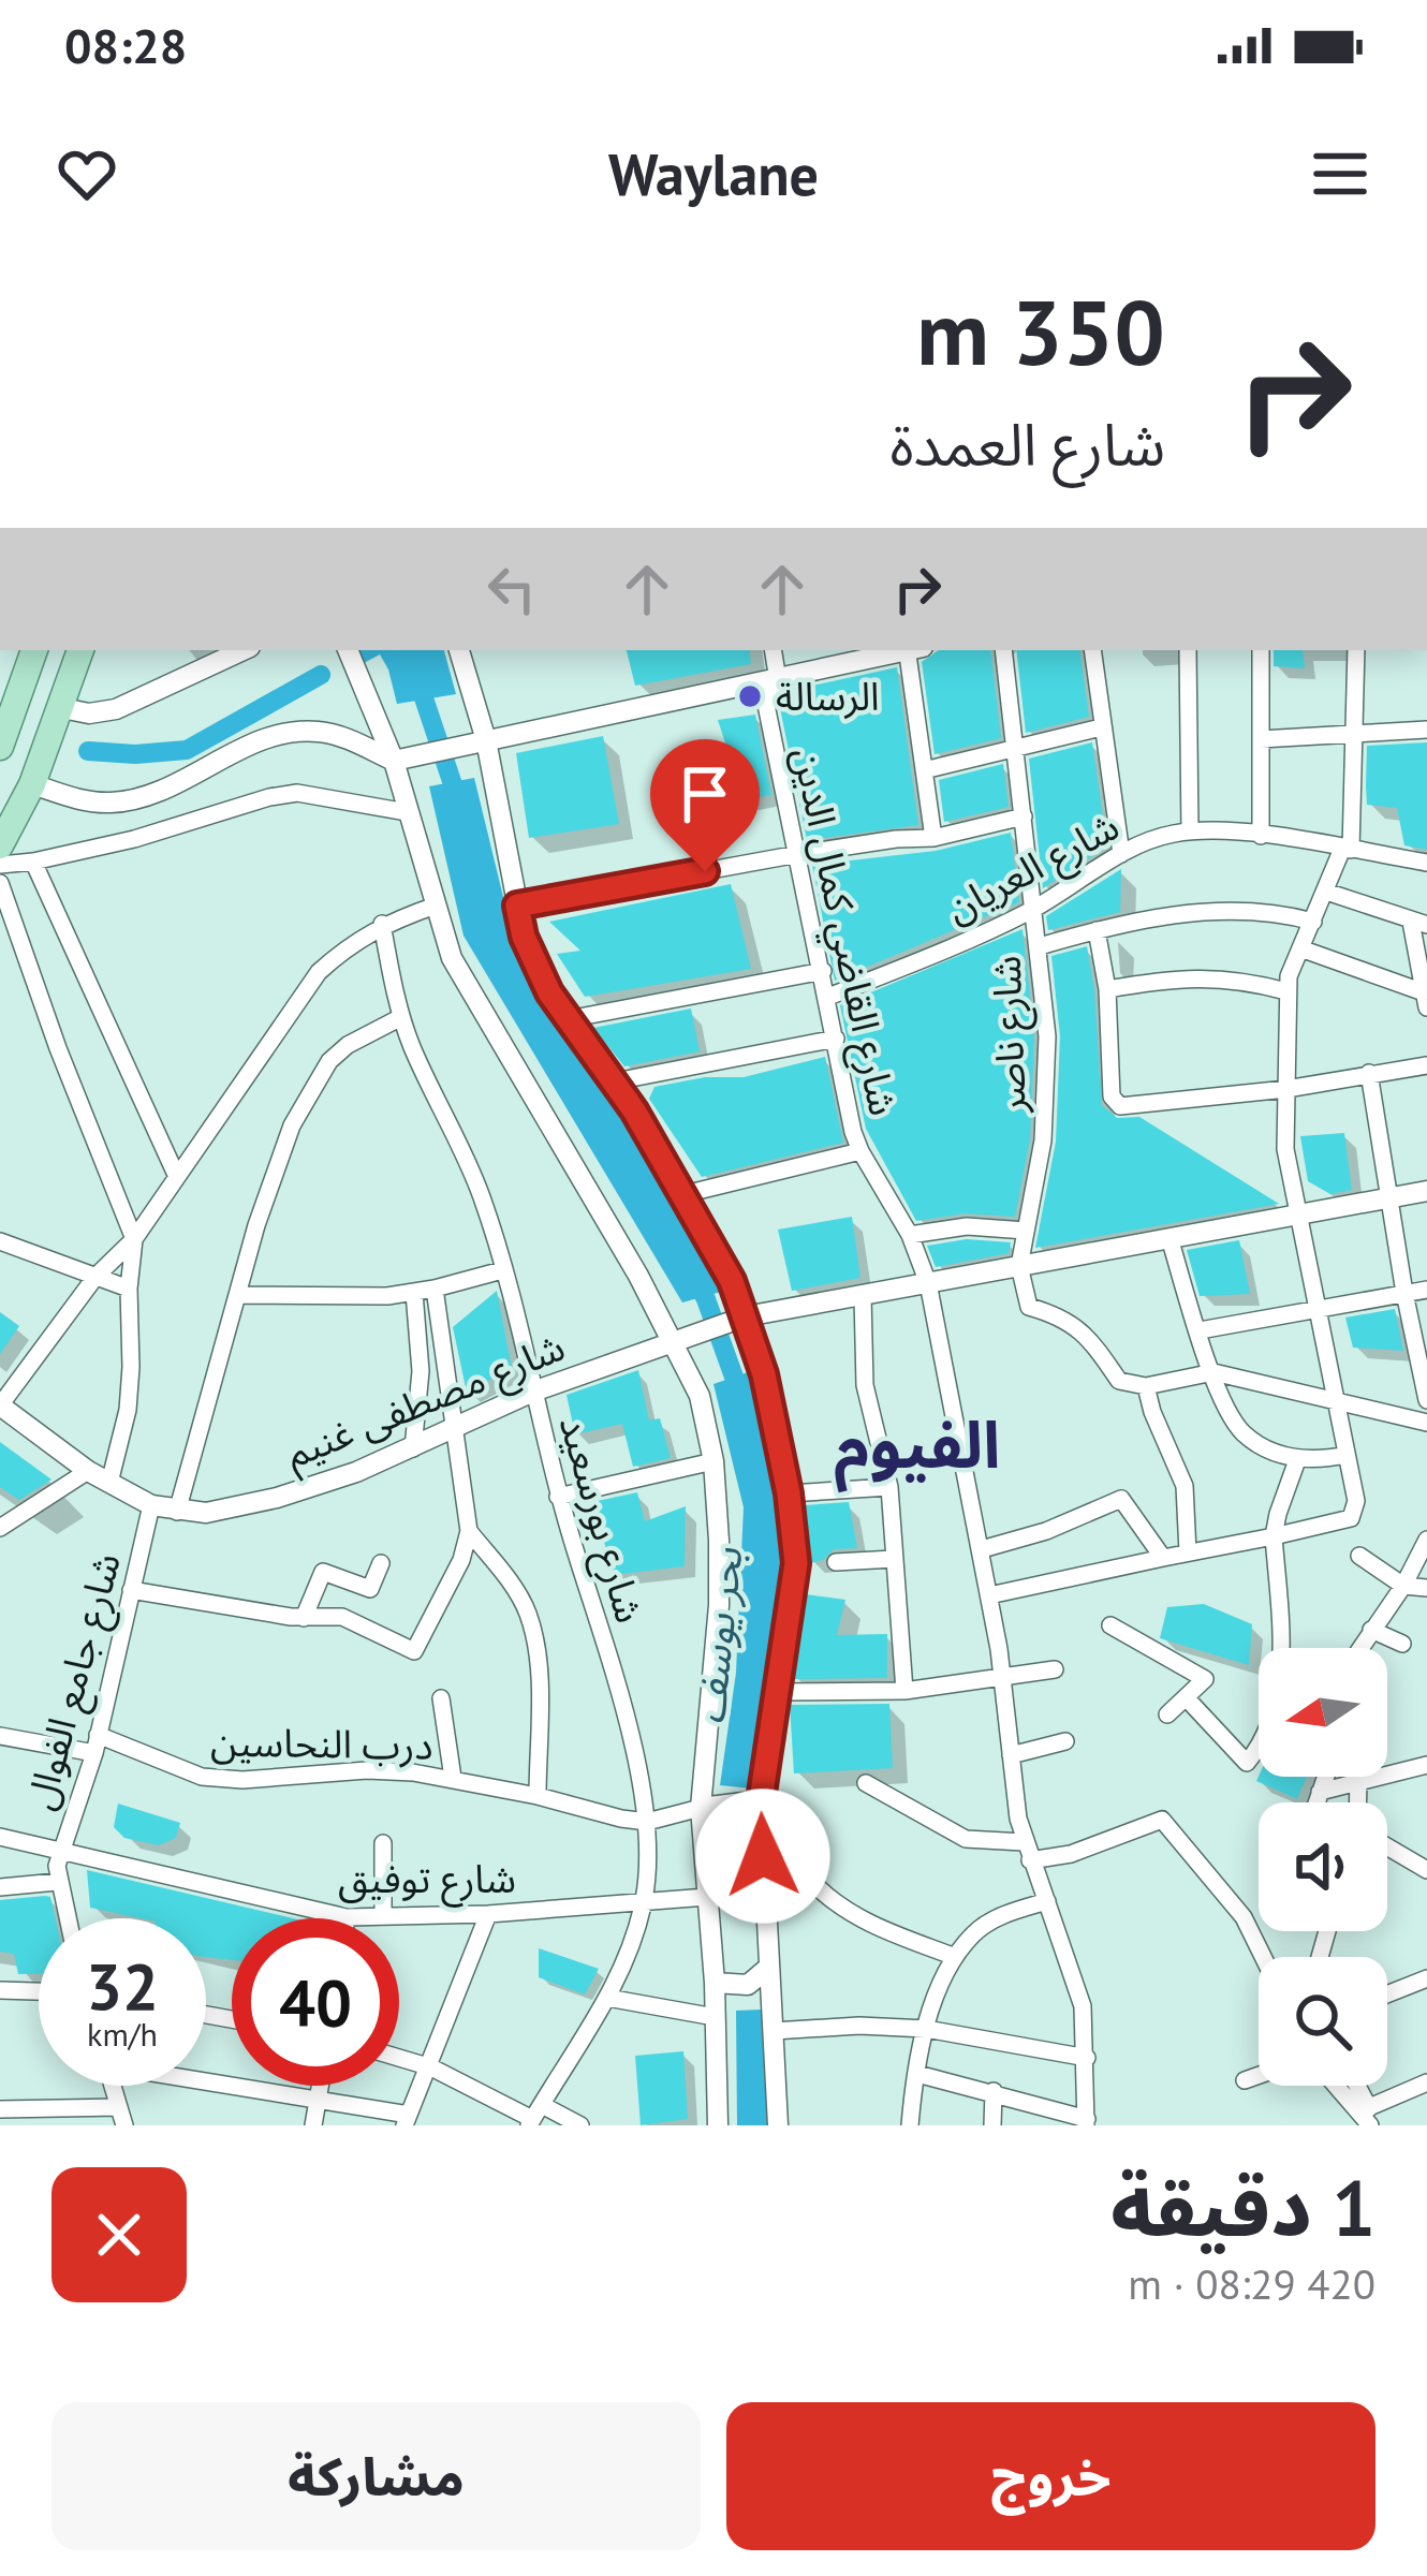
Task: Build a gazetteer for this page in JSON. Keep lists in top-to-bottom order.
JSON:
{
  "streets": {
    "street": [
      "شارع العريان",
      "شارع القاضي كمال الدين",
      "شارع ناصر",
      "شارع مصطفى غنيم",
      "شارع بورسعيد",
      "شارع جامع الفوال",
      "درب النحاسين",
      "شارع توفيق"
    ]
  },
  "crossings": [
    ["شارع العريان", "شارع القاضي كمال الدين"],
    ["شارع العريان", "شارع ناصر"],
    ["شارع مصطفى غنيم", "شارع بورسعيد"],
    ["شارع مصطفى غنيم", "شارع جامع الفوال"],
    ["شارع بورسعيد", "درب النحاسين"],
    ["شارع بورسعيد", "شارع توفيق"],
    ["شارع جامع الفوال", "درب النحاسين"],
    ["شارع جامع الفوال", "شارع توفيق"]
  ],
  "districts": ["الفيوم"],
  "water": ["بحر يوسف"],
  "places": ["الرسالة"],
  "north": "left",
  "page": {
    "status": "08:28",
    "header": "Waylane",
    "turn": ["350 m", "شارع العمدة"],
    "speed": "32 km/h",
    "limit": "40",
    "heading": ["1 دقيقة", "420 m · 08:29"],
    "buttons": ["خروج", "مشاركة"]
  }
}
